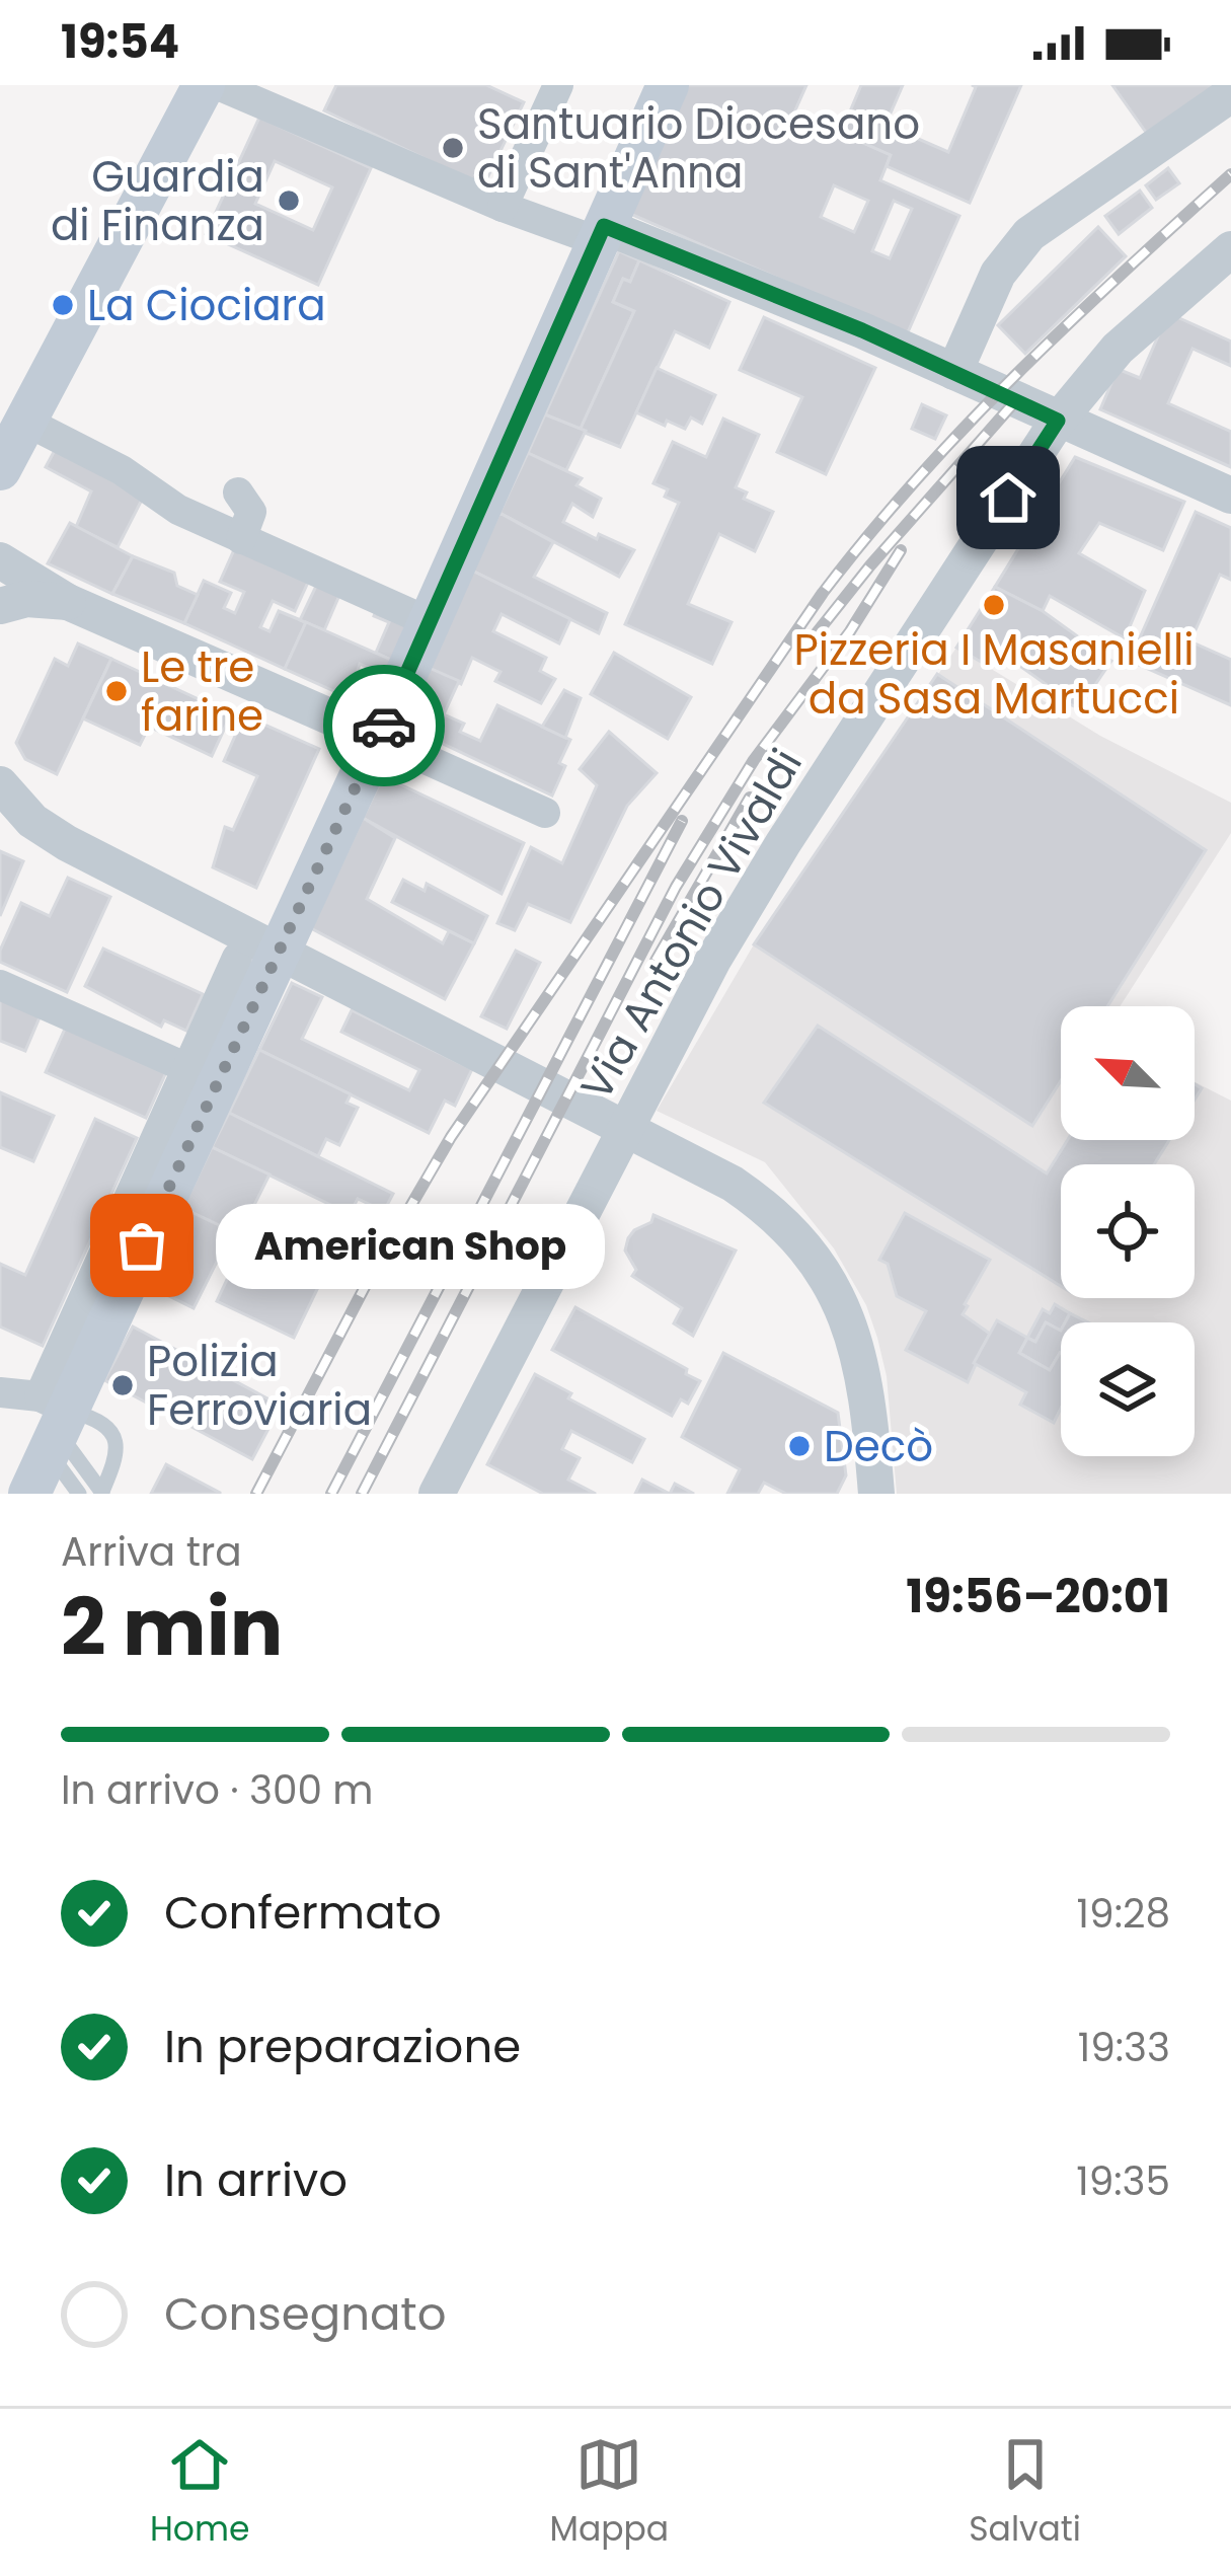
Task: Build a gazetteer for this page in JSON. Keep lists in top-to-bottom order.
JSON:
{
  "streets": {
    "street": ["Via Antonio Vivaldi"]
  },
  "places": [
    "Santuario Diocesano di Sant'Anna",
    "Guardia di Finanza",
    "La Ciociara",
    "Pizzeria I Masanielli da Sasa Martucci",
    "Le tre farine",
    "American Shop",
    "Polizia Ferroviaria",
    "Decò"
  ],
  "north": "top left",
  "page": {
    "status": "19:54",
    "bubble": "American Shop",
    "heading": ["2 min", "Arriva tra", "19:56–20:01"],
    "bar": "In arrivo · 300 m",
    "list": [
      ["Confermato", "19:28"],
      ["In preparazione", "19:33"],
      ["In arrivo", "19:35"],
      "Consegnato"
    ],
    "tabs": ["Home", "Mappa", "Salvati"]
  }
}
